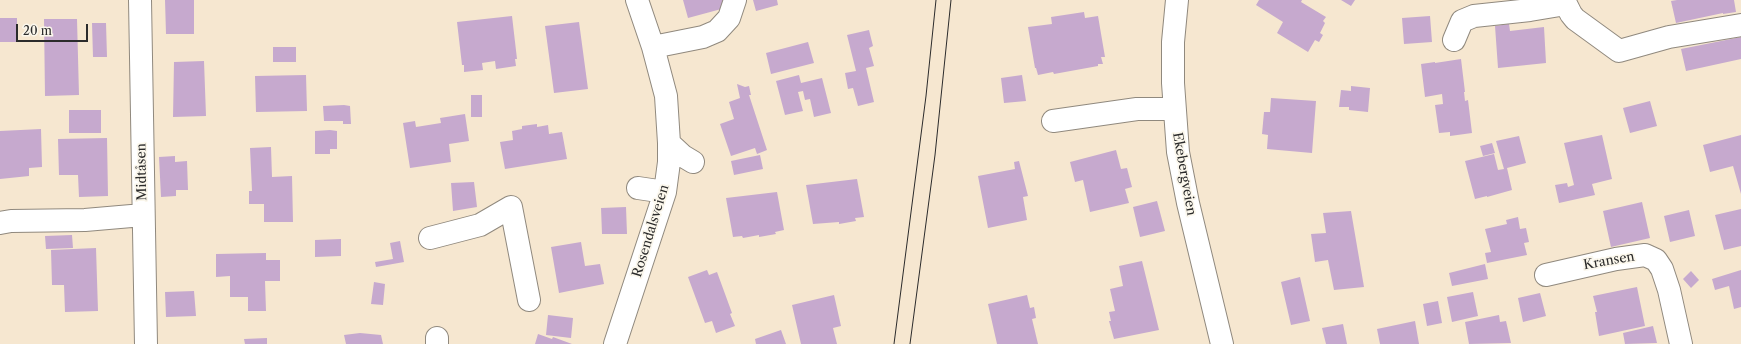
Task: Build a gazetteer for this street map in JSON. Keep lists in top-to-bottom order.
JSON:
{
  "streets": {
    "street": [
      "Midtåsen",
      "Ekebergveien",
      "Rosendalsveien",
      "Kransen"
    ]
  },
  "scale_bar": "20 m"
}
